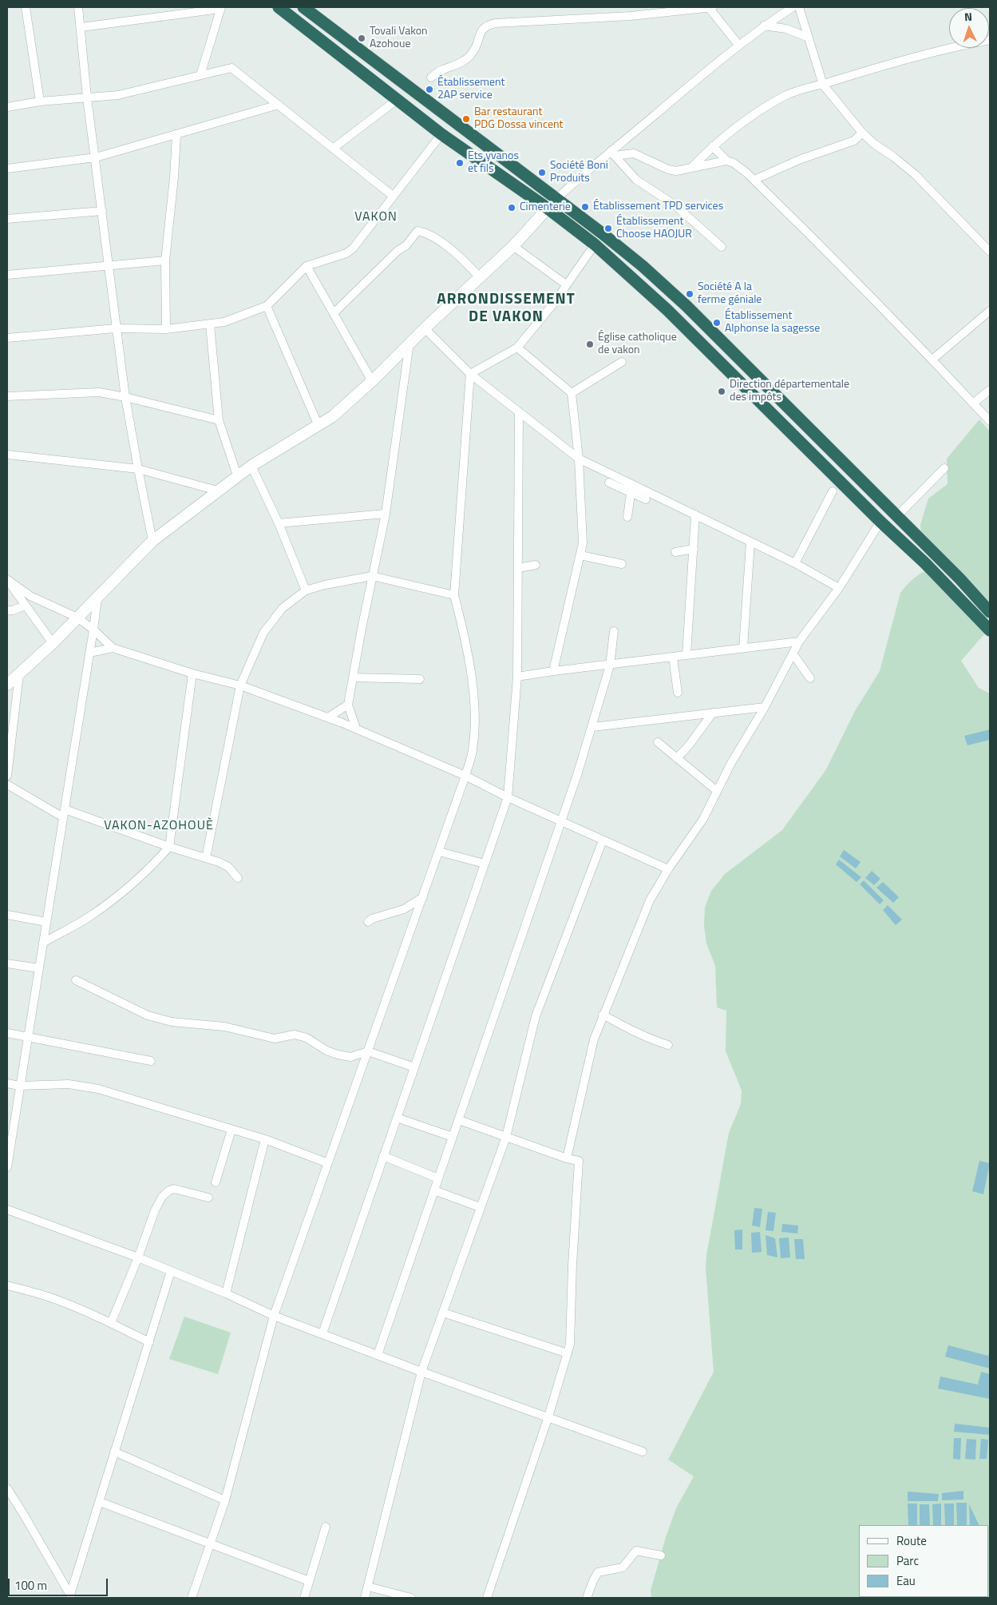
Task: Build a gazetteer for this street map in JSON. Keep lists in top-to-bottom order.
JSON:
{
  "districts": ["VAKON", "ARRONDISSEMENT DE VAKON", "VAKON-AZOHOUÈ"],
  "places": [
    "Tovali Vakon Azohoue",
    "Établissement 2AP service",
    "Bar restaurant PDG Dossa vincent",
    "Ets yvanos et fils",
    "Société Boni Produits",
    "Établissement TPD services",
    "Cimenterie",
    "Établissement Choose HAOJUR",
    "Société A la ferme géniale",
    "Établissement Alphonse la sagesse",
    "Église catholique de vakon",
    "Direction départementale des impôts"
  ],
  "legend": ["Route", "Parc", "Eau"],
  "scale_bar": "100 m",
  "north": "top"
}
